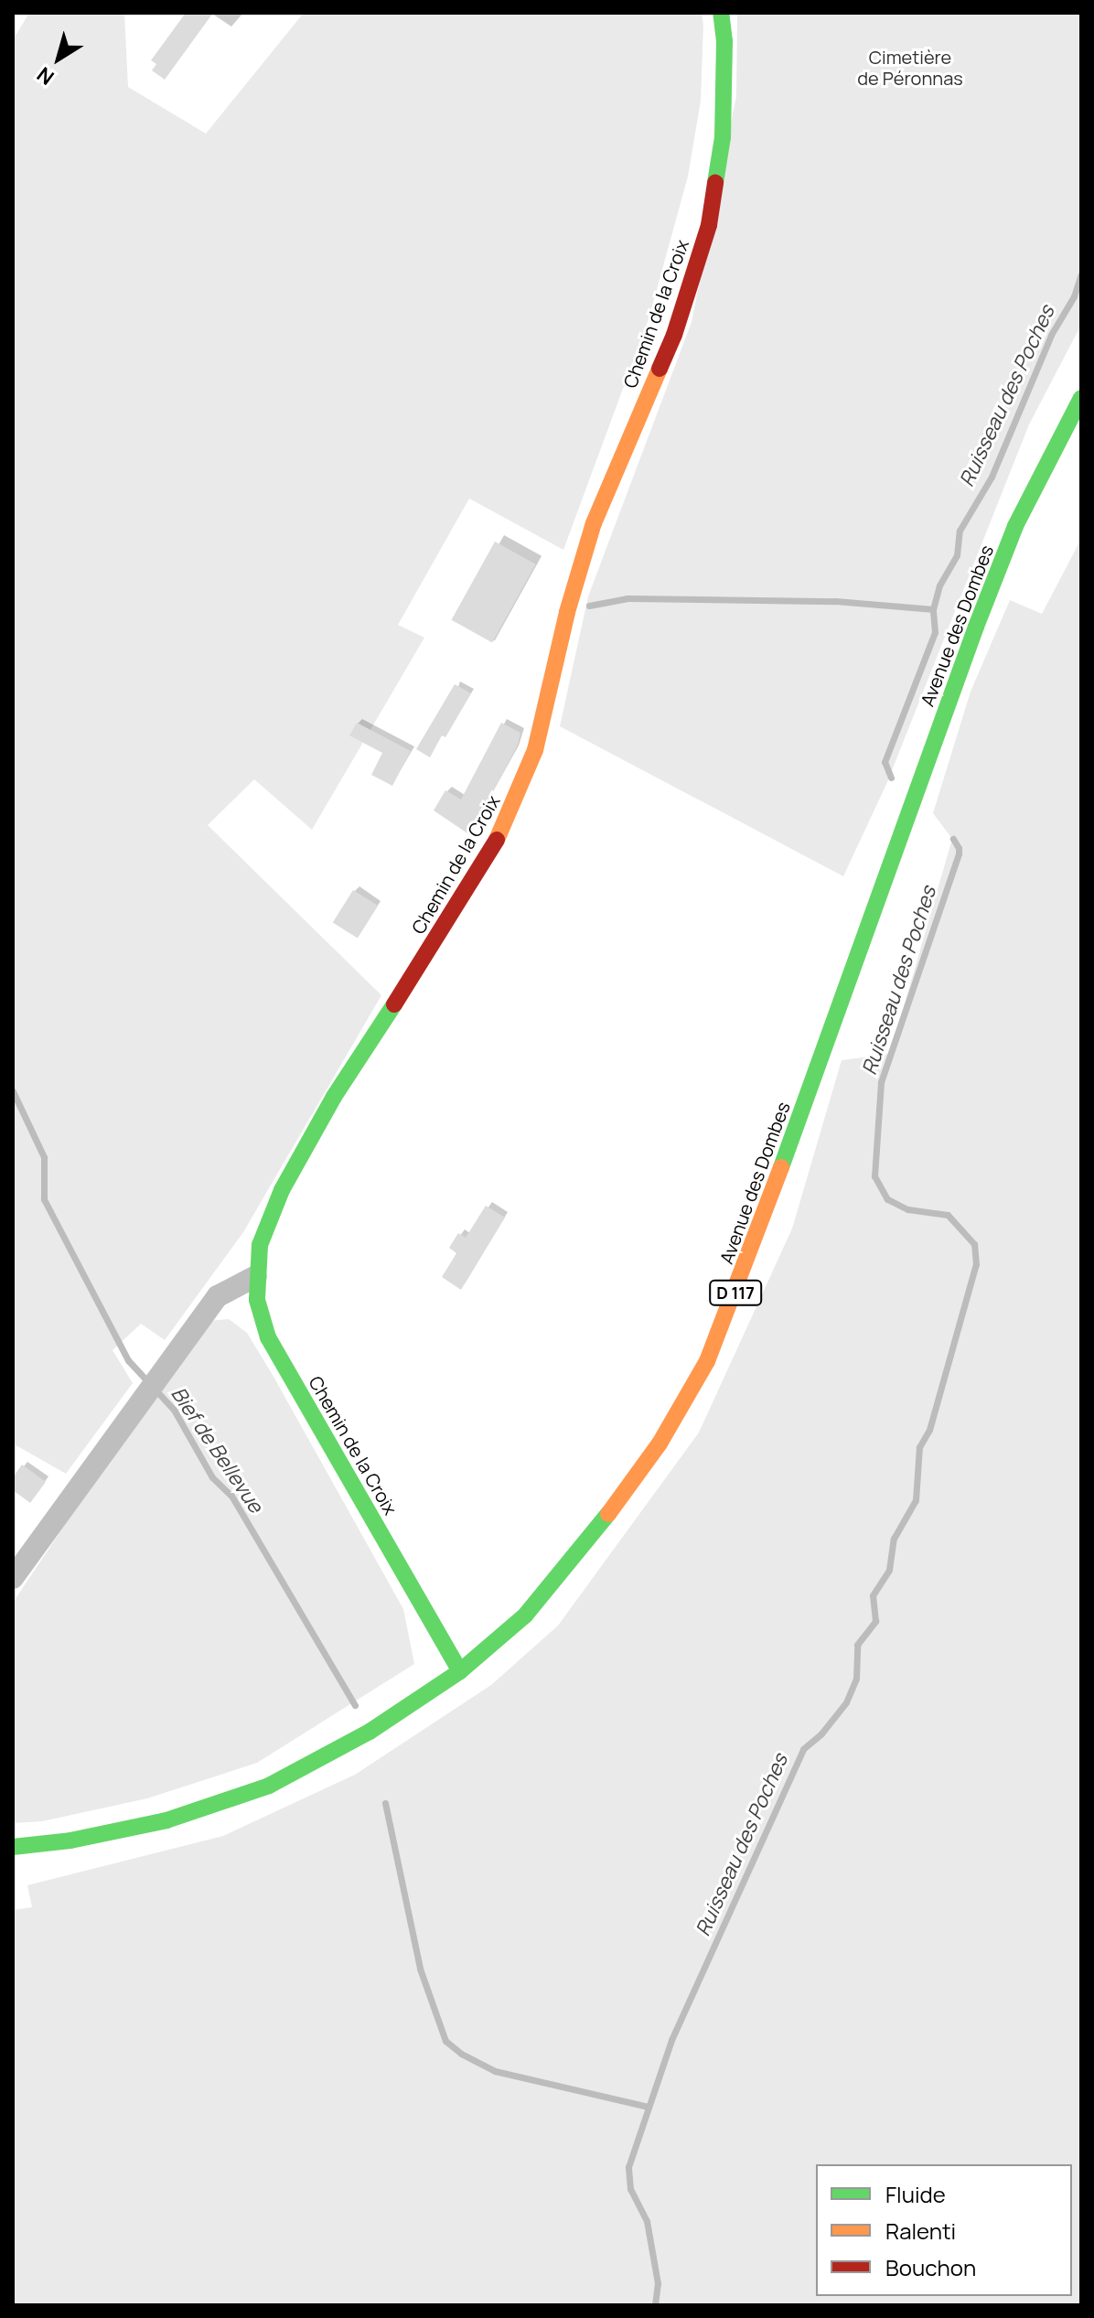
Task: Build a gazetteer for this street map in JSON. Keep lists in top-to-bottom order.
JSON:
{
  "streets": {
    "main road": ["Chemin de la Croix", "Avenue des Dombes", "D 117"]
  },
  "crossings": [
    ["Chemin de la Croix", "Avenue des Dombes"]
  ],
  "water": ["Ruisseau des Poches", "Bief de Bellevue"],
  "parks": ["Cimetière de Péronnas"],
  "legend": ["Fluide", "Ralenti", "Bouchon"],
  "north": "bottom left"
}
